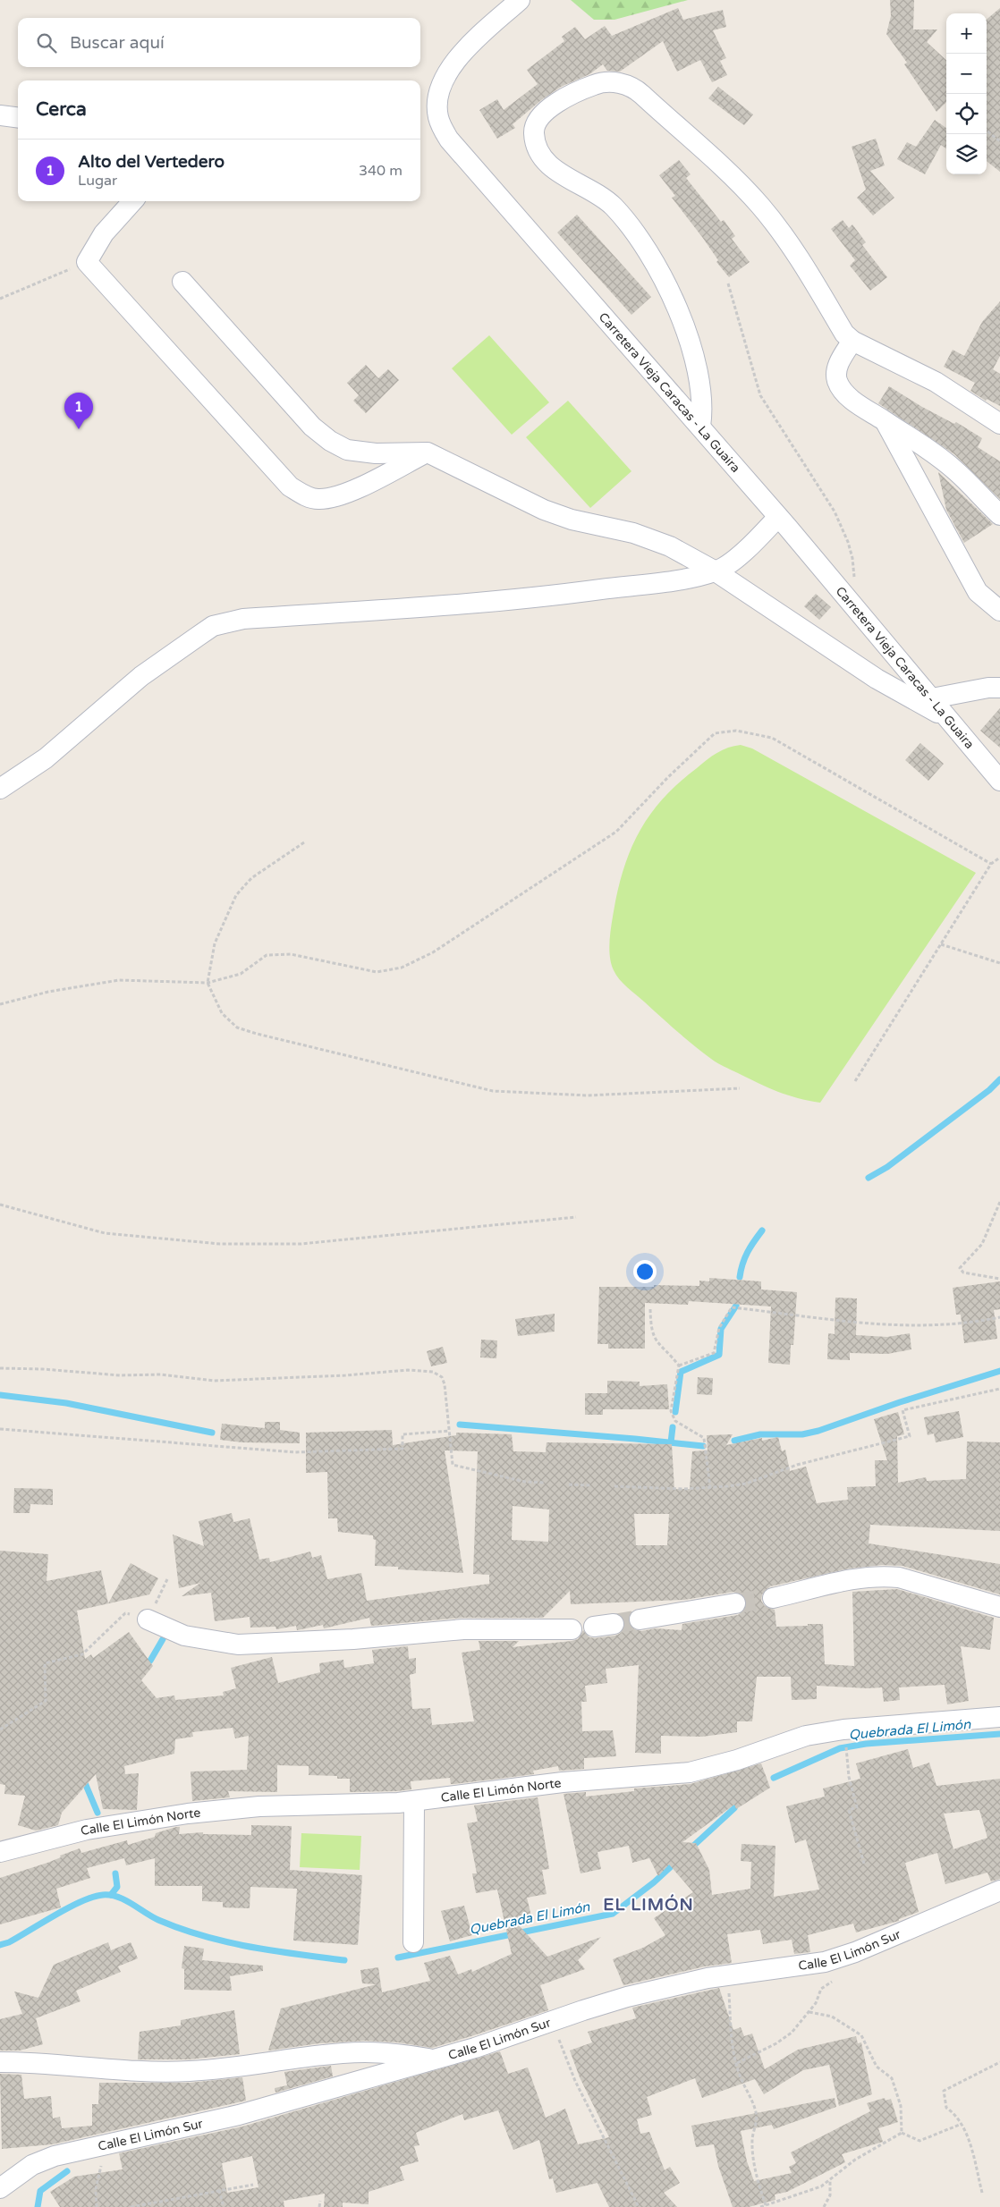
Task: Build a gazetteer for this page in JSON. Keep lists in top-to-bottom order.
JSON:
{
  "streets": {
    "street": ["Carretera Vieja Caracas - La Guaira", "Calle El Limón Norte", "Calle El Limón Sur"]
  },
  "districts": ["EL LIMÓN"],
  "water": ["Quebrada El Limón"],
  "page": {
    "map_buttons": ["+", "−"],
    "search": "Buscar aquí",
    "heading": "Cerca",
    "list": [
      {
        "mark": "1",
        "name": "Alto del Vertedero",
        "note": "Lugar",
        "value": "340 m"
      }
    ],
    "pins": "1"
  }
}
